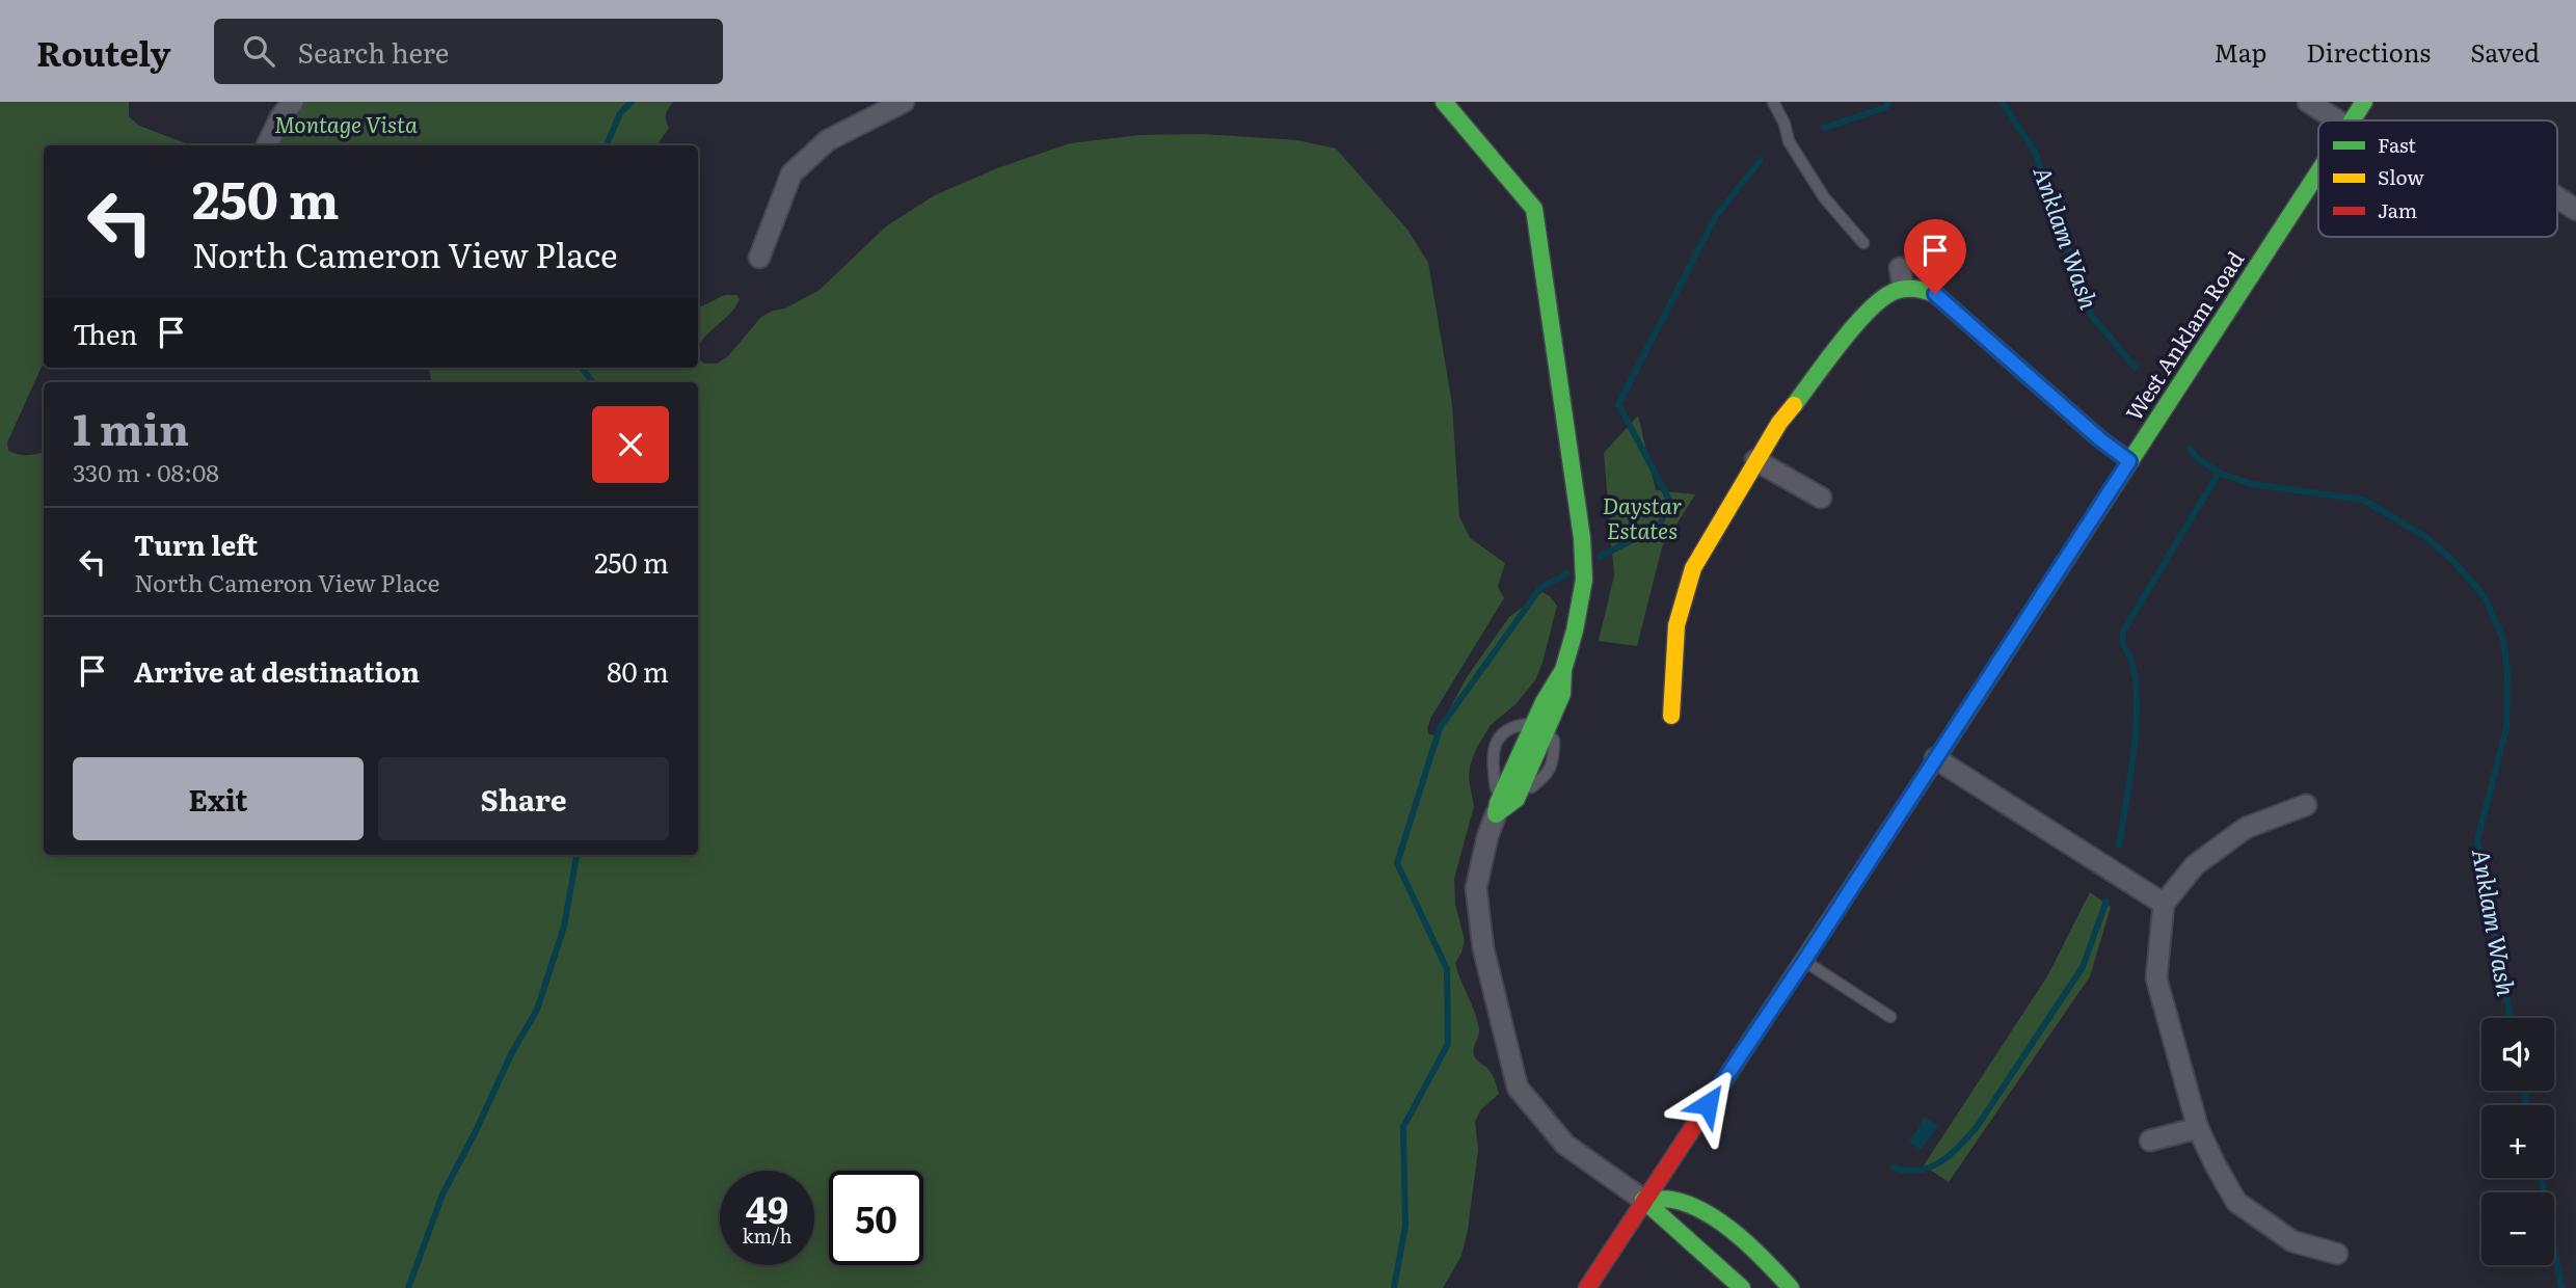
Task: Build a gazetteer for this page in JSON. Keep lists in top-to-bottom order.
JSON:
{
  "streets": {
    "street": ["West Anklam Road"]
  },
  "water": ["Anklam Wash"],
  "parks": ["Montage Vista", "Daystar Estates"],
  "legend": ["Fast", "Slow", "Jam"],
  "page": {
    "header": "Routely",
    "search": "Search here",
    "nav": ["Map", "Directions", "Saved"],
    "turn": ["250 m", "North Cameron View Place"],
    "then": "Then",
    "heading": ["1 min", "330 m · 08:08"],
    "list": [
      {
        "name": "Turn left",
        "note": "North Cameron View Place",
        "value": "250 m"
      },
      {
        "name": "Arrive at destination",
        "value": "80 m"
      }
    ],
    "buttons": ["Exit", "Share"],
    "map_buttons": ["+", "−"],
    "speed": "49 km/h",
    "limit": "50"
  }
}
